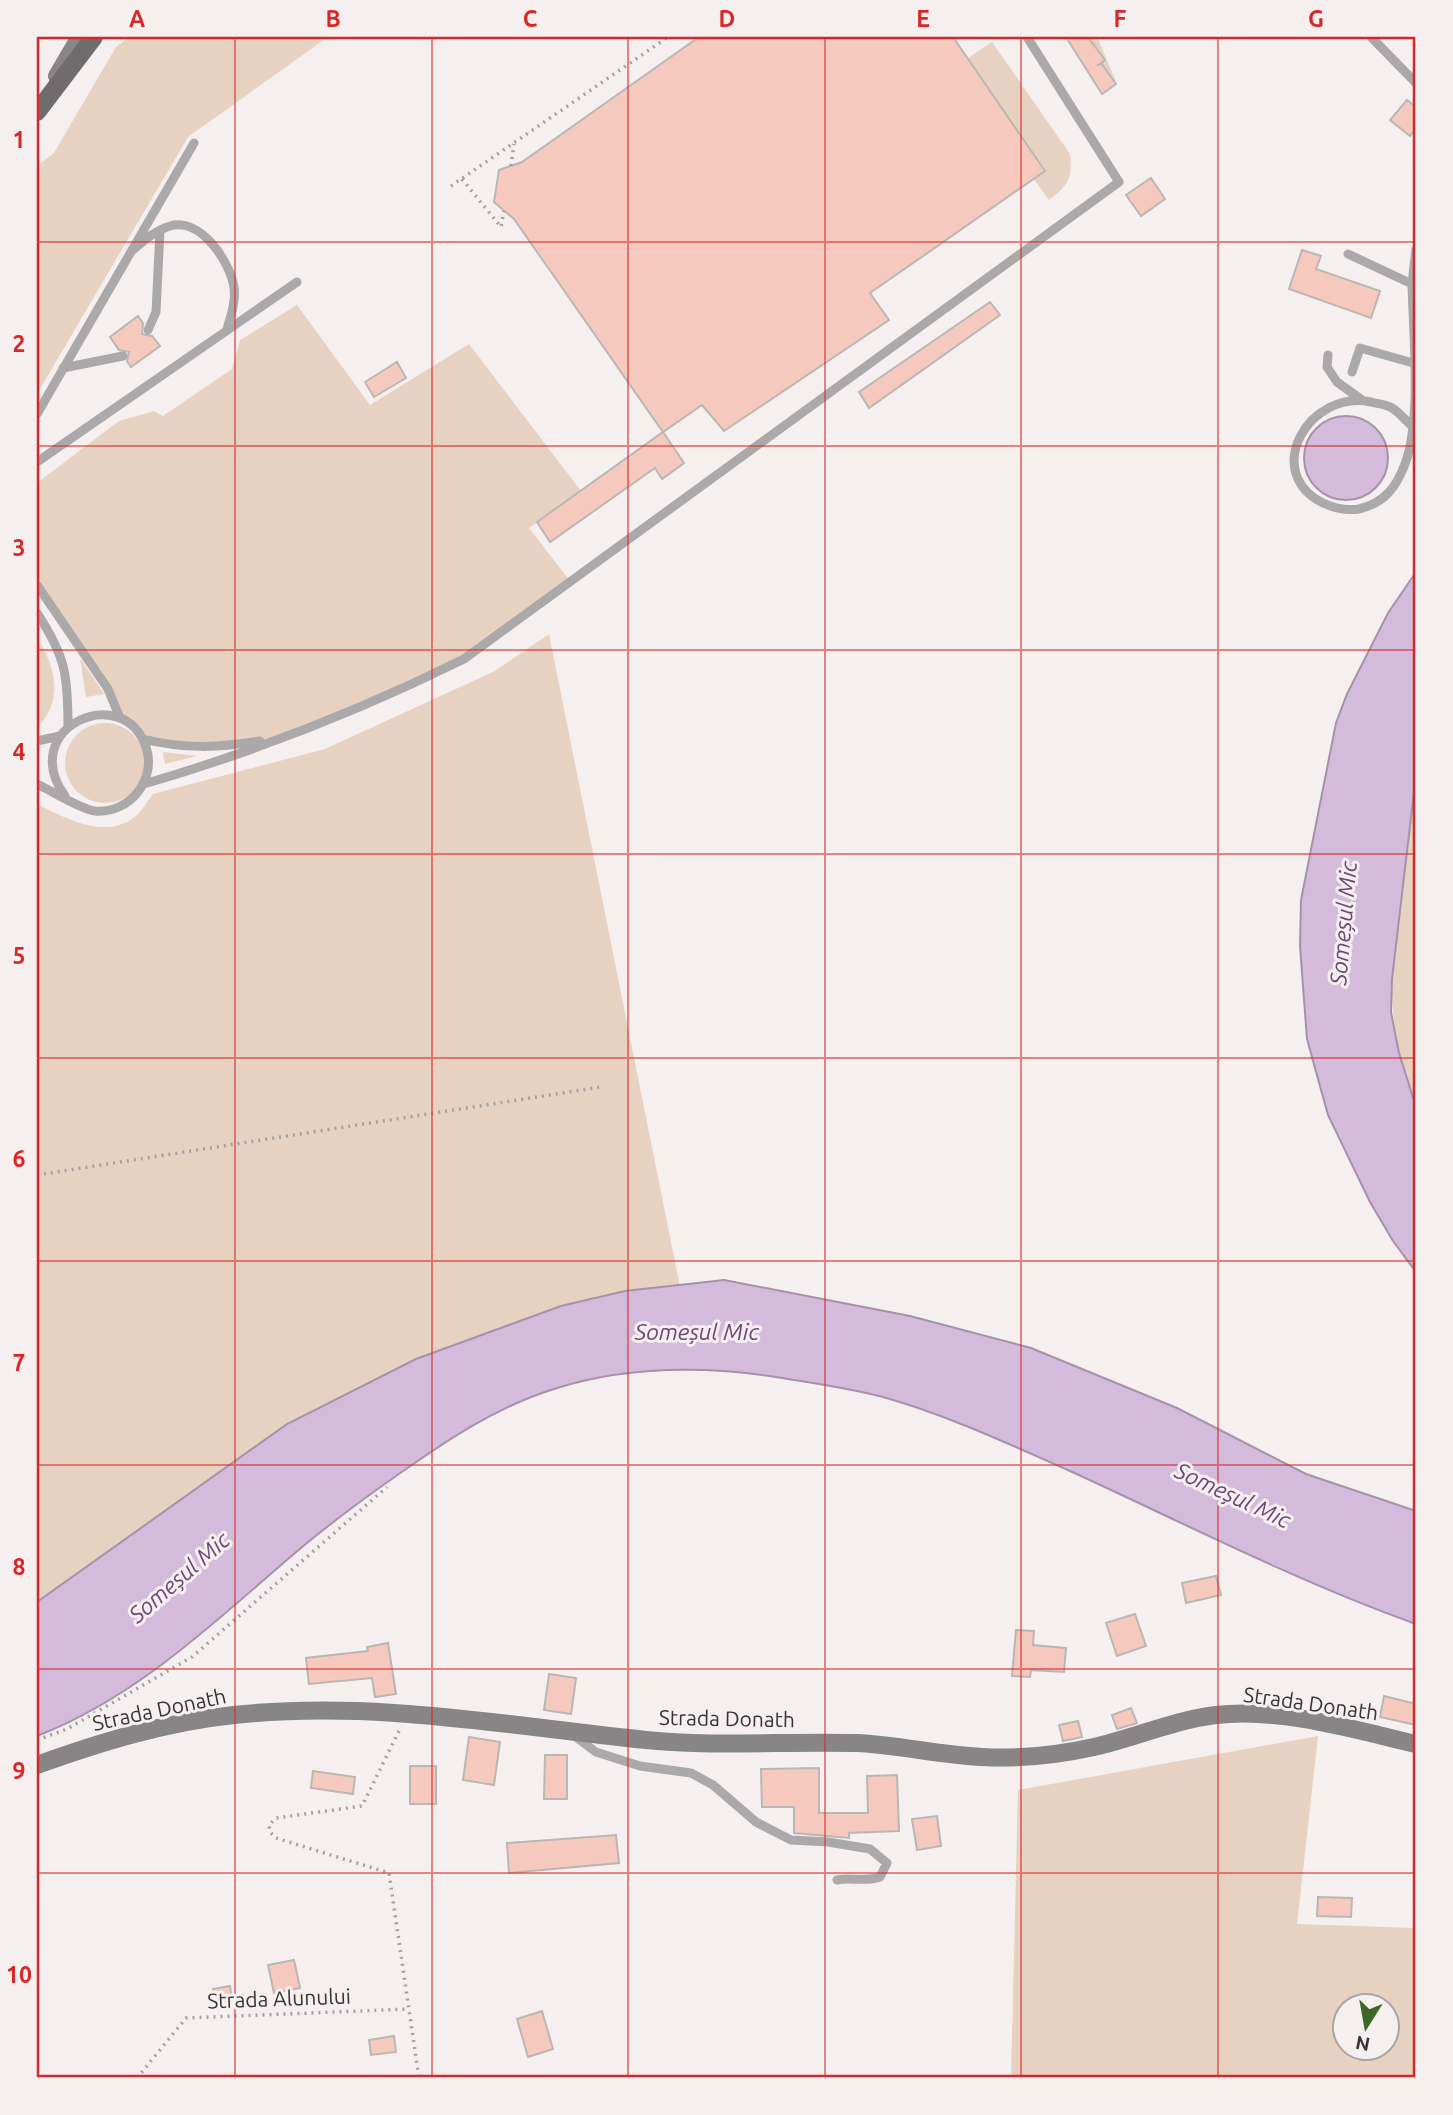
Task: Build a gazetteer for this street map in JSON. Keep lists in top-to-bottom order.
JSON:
{
  "streets": {
    "street": ["Strada Donath"],
    "path": ["Strada Alunului"]
  },
  "water": ["Someșul Mic"],
  "north": "bottom",
  "grid": {
    "columns": [
      "A",
      "B",
      "C",
      "D",
      "E",
      "F",
      "G"
    ],
    "rows": [
      "1",
      "2",
      "3",
      "4",
      "5",
      "6",
      "7",
      "8",
      "9",
      "10"
    ]
  }
}
